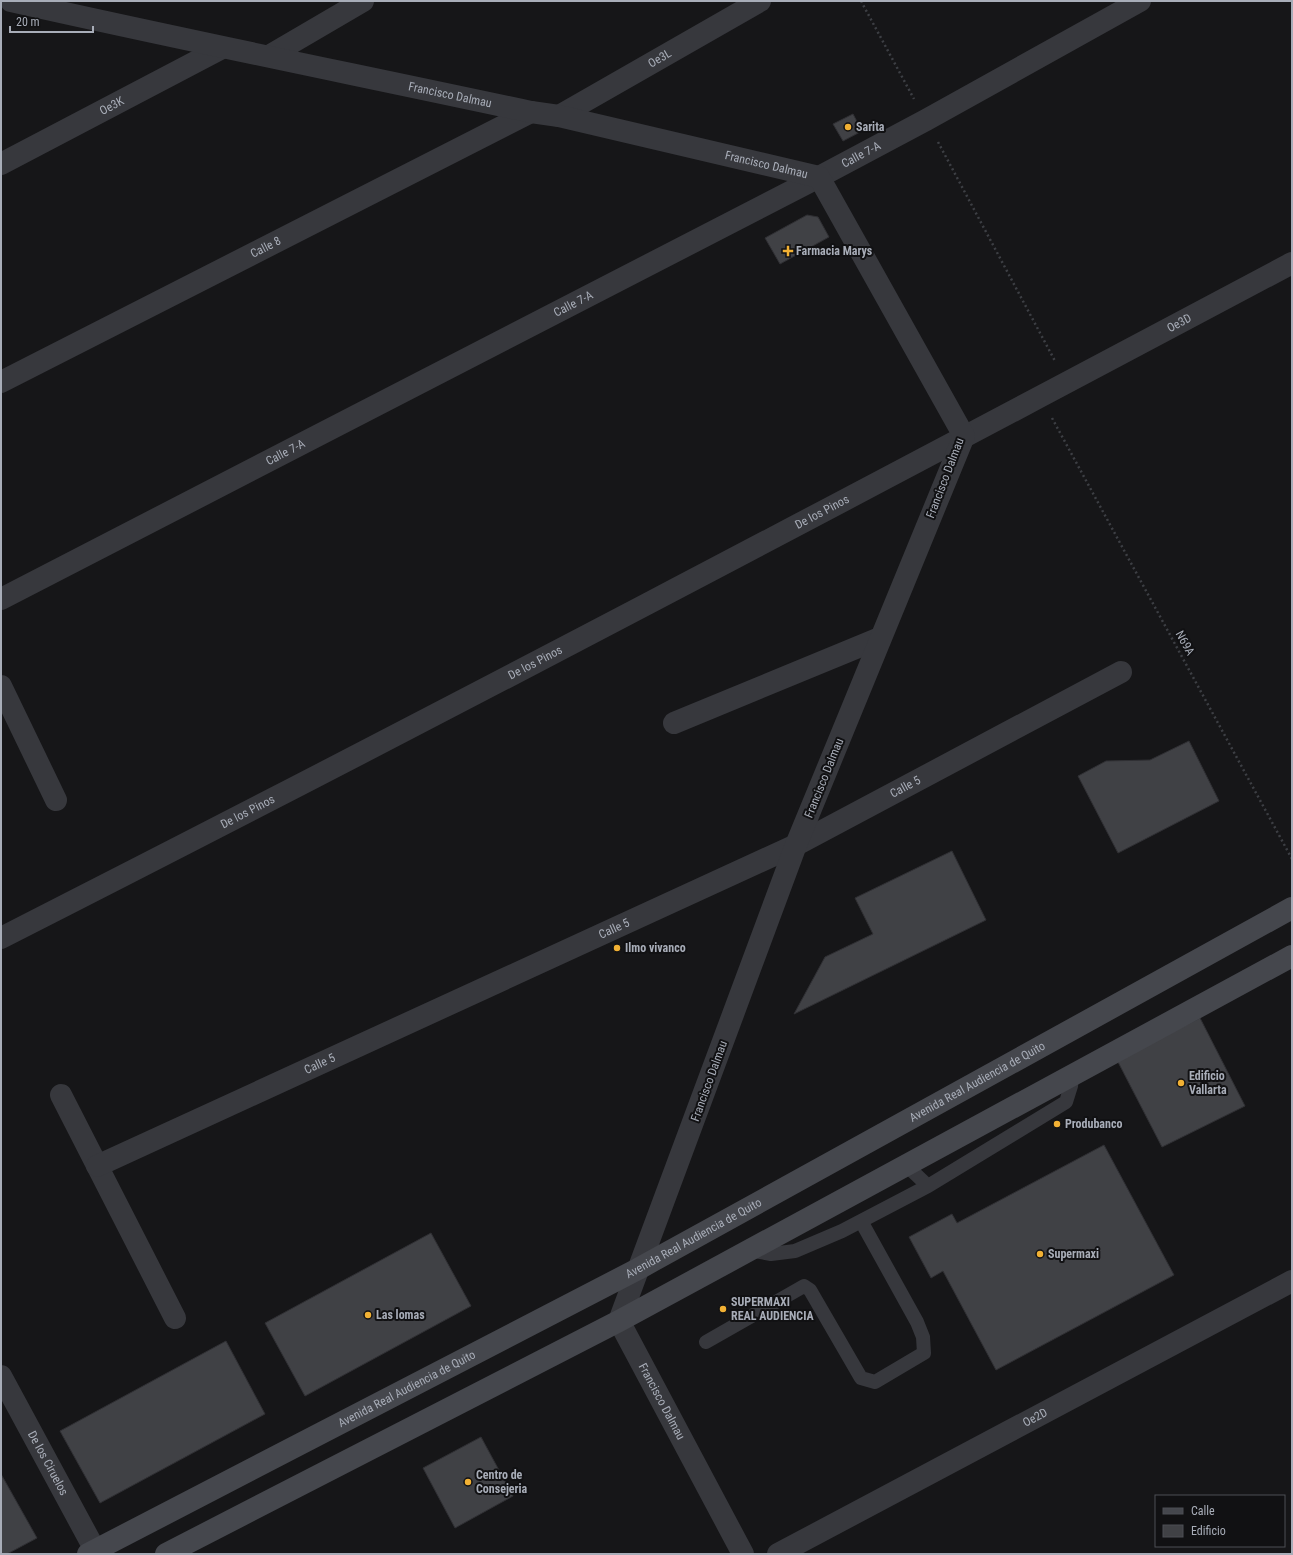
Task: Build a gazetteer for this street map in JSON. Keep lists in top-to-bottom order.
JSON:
{
  "streets": {
    "main road": ["Avenida Real Audiencia de Quito"],
    "street": [
      "Oe3L",
      "Francisco Dalmau",
      "Oe3K",
      "Calle 7-A",
      "Calle 8",
      "Oe3D",
      "De los Pinos",
      "Calle 5",
      "Oe2D",
      "De los Ciruelos"
    ],
    "path": ["N69A"]
  },
  "crossings": [
    ["Oe3L", "Francisco Dalmau"],
    ["Francisco Dalmau", "Oe3K"],
    ["Francisco Dalmau", "Calle 7-A"],
    ["Francisco Dalmau", "Calle 8"],
    ["Francisco Dalmau", "De los Pinos"],
    ["Francisco Dalmau", "Calle 5"],
    ["Francisco Dalmau", "Avenida Real Audiencia de Quito"],
    ["Oe3D", "De los Pinos"],
    ["Avenida Real Audiencia de Quito", "De los Ciruelos"]
  ],
  "places": {
    "other": [
      "Sarita",
      "Ilmo vivanco",
      "Edificio Vallarta",
      "Produbanco",
      "Supermaxi",
      "SUPERMAXI REAL AUDIENCIA",
      "Las lomas",
      "Centro de Consejeria"
    ],
    "health": ["Farmacia Marys"]
  },
  "legend": ["Calle", "Edificio"],
  "scale_bar": "20 m"
}
